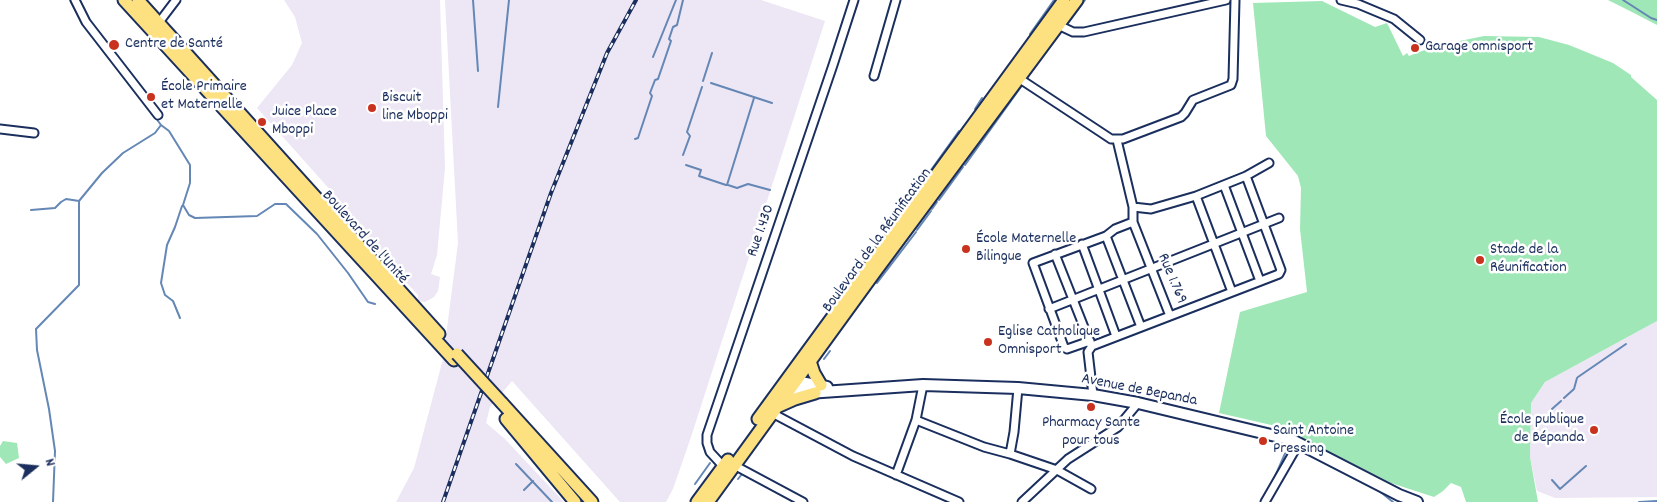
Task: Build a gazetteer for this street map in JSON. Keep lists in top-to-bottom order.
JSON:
{
  "streets": {
    "main road": ["Boulevard de l'Unité", "Boulevard de la Réunification", "Avenue de Bepanda"],
    "street": ["Rue 1.430", "Rue 1.769"]
  },
  "crossings": [
    ["Rue 1.430", "Boulevard de la Réunification"],
    ["Boulevard de la Réunification", "Avenue de Bepanda"]
  ],
  "places": [
    "Centre de Santé",
    "Garage omnisport",
    "École Primaire et Maternelle",
    "Biscuit line Mboppi",
    "Juice Place Mboppi",
    "École Maternelle Bilingue",
    "Stade de la Réunification",
    "Eglise Catholique Omnisport",
    "Pharmacy Sante pour tous",
    "École publique de Bépanda",
    "Saint Antoine Pressing"
  ],
  "north": "right"
}
